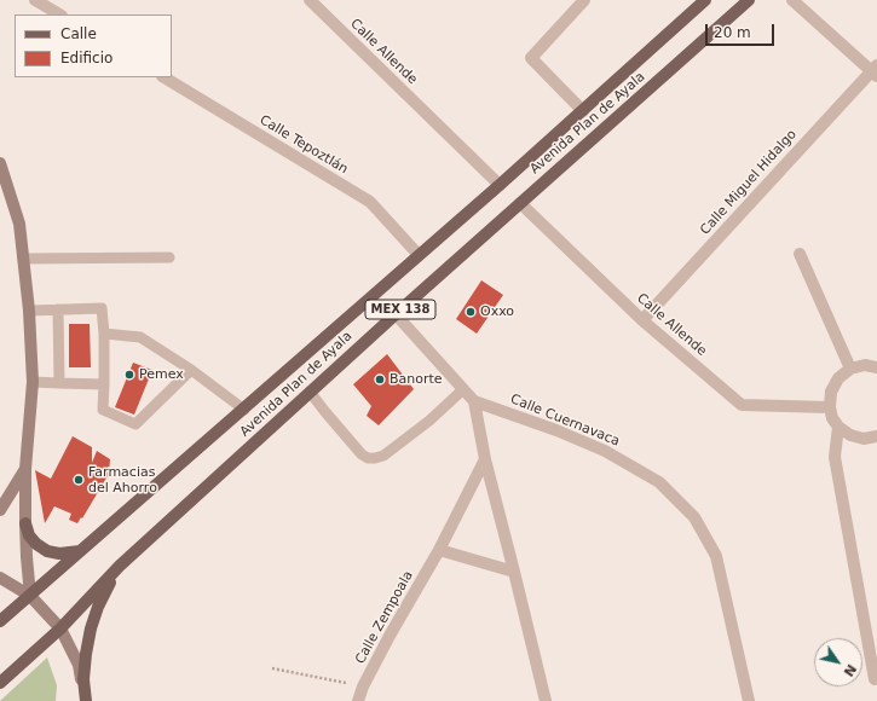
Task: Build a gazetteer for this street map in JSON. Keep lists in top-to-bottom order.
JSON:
{
  "streets": {
    "main road": ["Avenida Plan de Ayala", "MEX 138"],
    "street": [
      "Calle Allende",
      "Calle Tepoztlán",
      "Calle Miguel Hidalgo",
      "Calle Cuernavaca",
      "Calle Zempoala"
    ]
  },
  "crossings": [
    ["Calle Allende", "Avenida Plan de Ayala"],
    ["Calle Allende", "Calle Miguel Hidalgo"],
    ["Avenida Plan de Ayala", "Calle Tepoztlán"],
    ["Avenida Plan de Ayala", "Calle Cuernavaca"]
  ],
  "places": [
    "Oxxo",
    "Pemex",
    "Banorte",
    "Farmacias del Ahorro"
  ],
  "legend": ["Calle", "Edificio"],
  "scale_bar": "20 m",
  "north": "bottom right"
}
